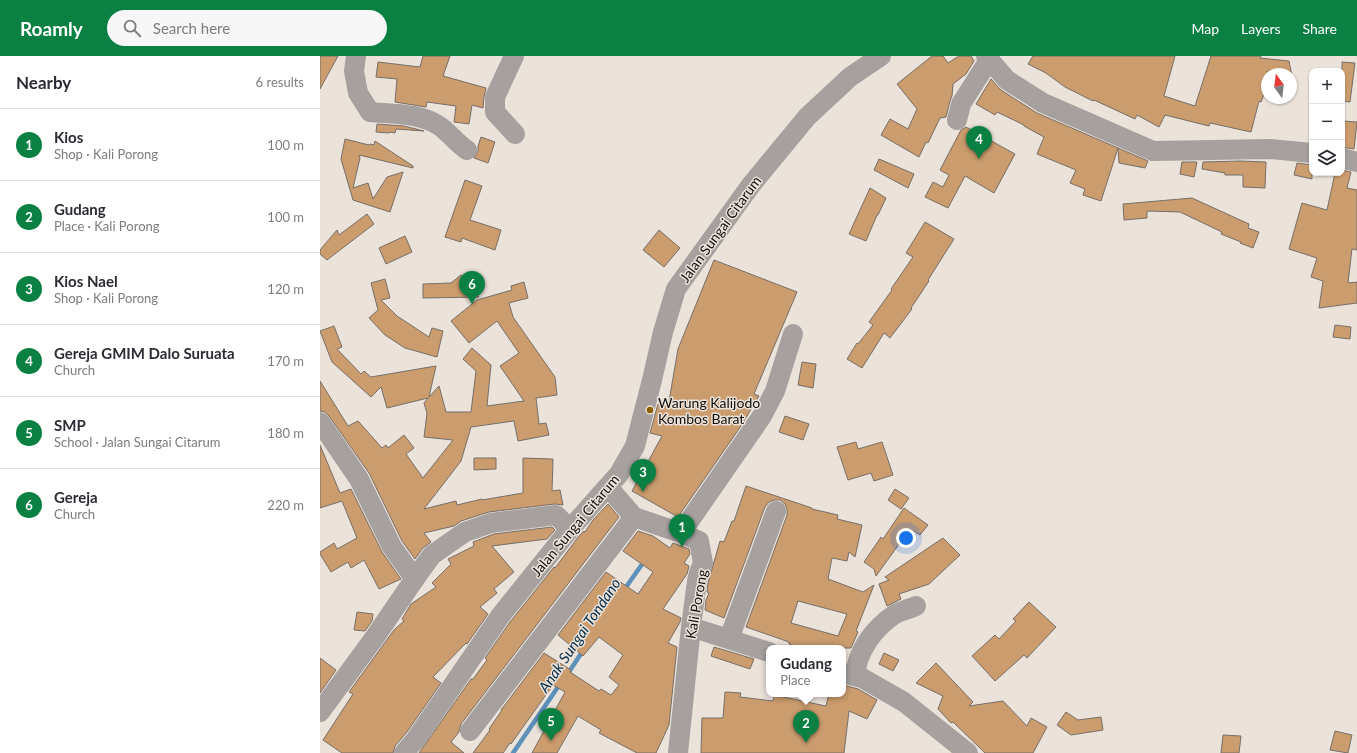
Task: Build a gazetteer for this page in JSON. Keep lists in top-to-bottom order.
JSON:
{
  "streets": {
    "street": ["Jalan Sungai Citarum", "Kali Porong"]
  },
  "water": ["Anak Sungai Tondano"],
  "places": ["Warung Kalijodo Kombos Barat"],
  "north": "top",
  "page": {
    "header": "Roamly",
    "search": "Search here",
    "nav": ["Map", "Layers", "Share"],
    "heading": ["Nearby", "6 results"],
    "map_buttons": ["+", "−"],
    "list": [
      {
        "mark": "1",
        "name": "Kios",
        "note": "Shop · Kali Porong",
        "value": "100 m"
      },
      {
        "mark": "2",
        "name": "Gudang",
        "note": "Place · Kali Porong",
        "value": "100 m"
      },
      {
        "mark": "3",
        "name": "Kios Nael",
        "note": "Shop · Kali Porong",
        "value": "120 m"
      },
      {
        "mark": "4",
        "name": "Gereja GMIM Dalo Suruata",
        "note": "Church",
        "value": "170 m"
      },
      {
        "mark": "5",
        "name": "SMP",
        "note": "School · Jalan Sungai Citarum",
        "value": "180 m"
      },
      {
        "mark": "6",
        "name": "Gereja",
        "note": "Church",
        "value": "220 m"
      }
    ],
    "pins": [
      "4",
      "6",
      "3",
      "1",
      "5",
      "2"
    ],
    "popup": ["Gudang", "Place"]
  }
}
